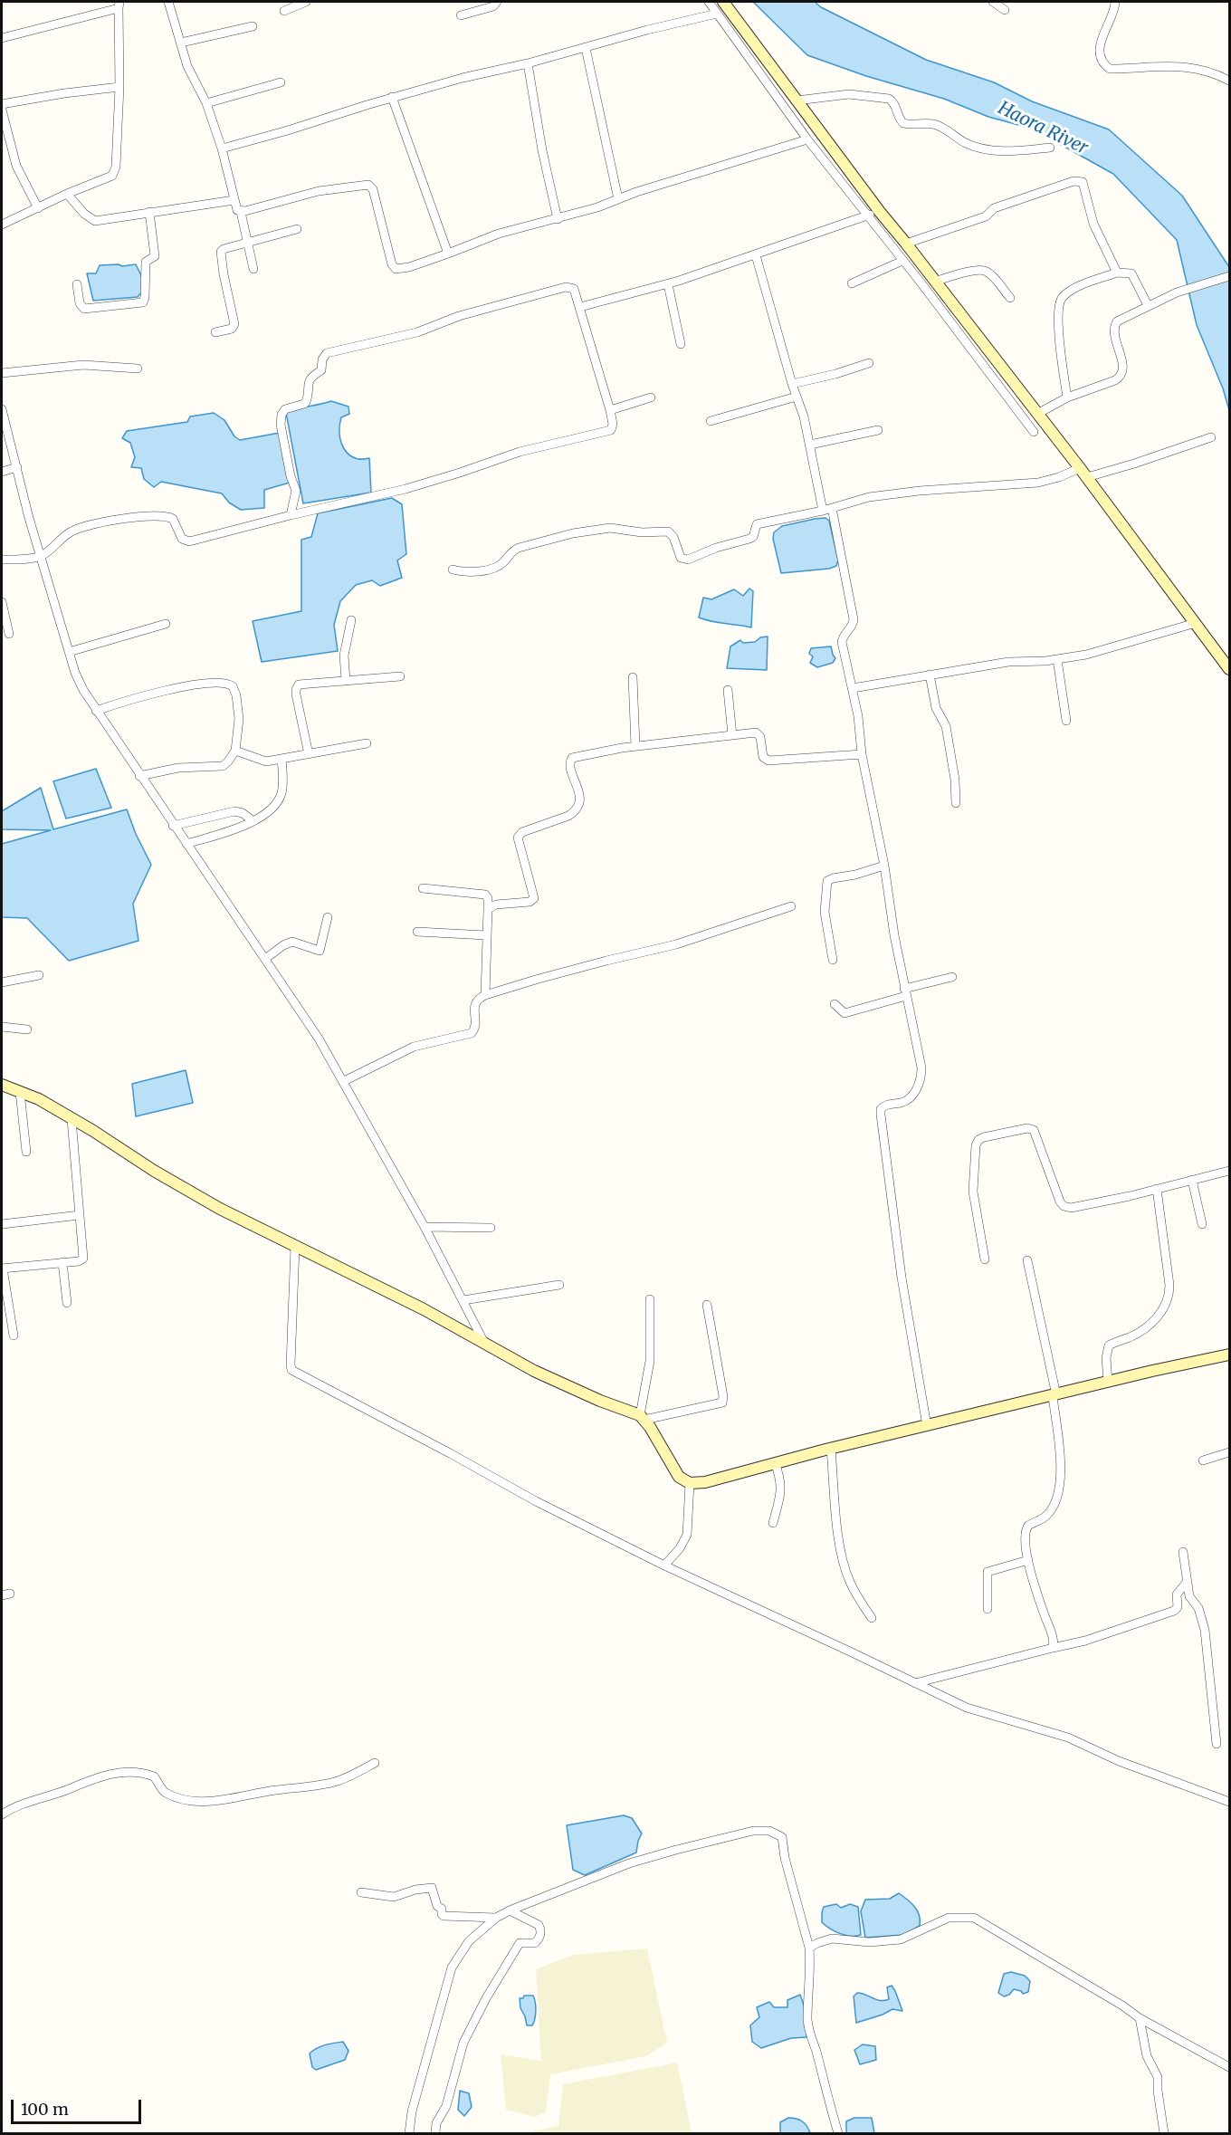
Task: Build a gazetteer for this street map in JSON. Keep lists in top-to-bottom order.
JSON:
{
  "water": ["Haora River"],
  "scale_bar": "100 m"
}
